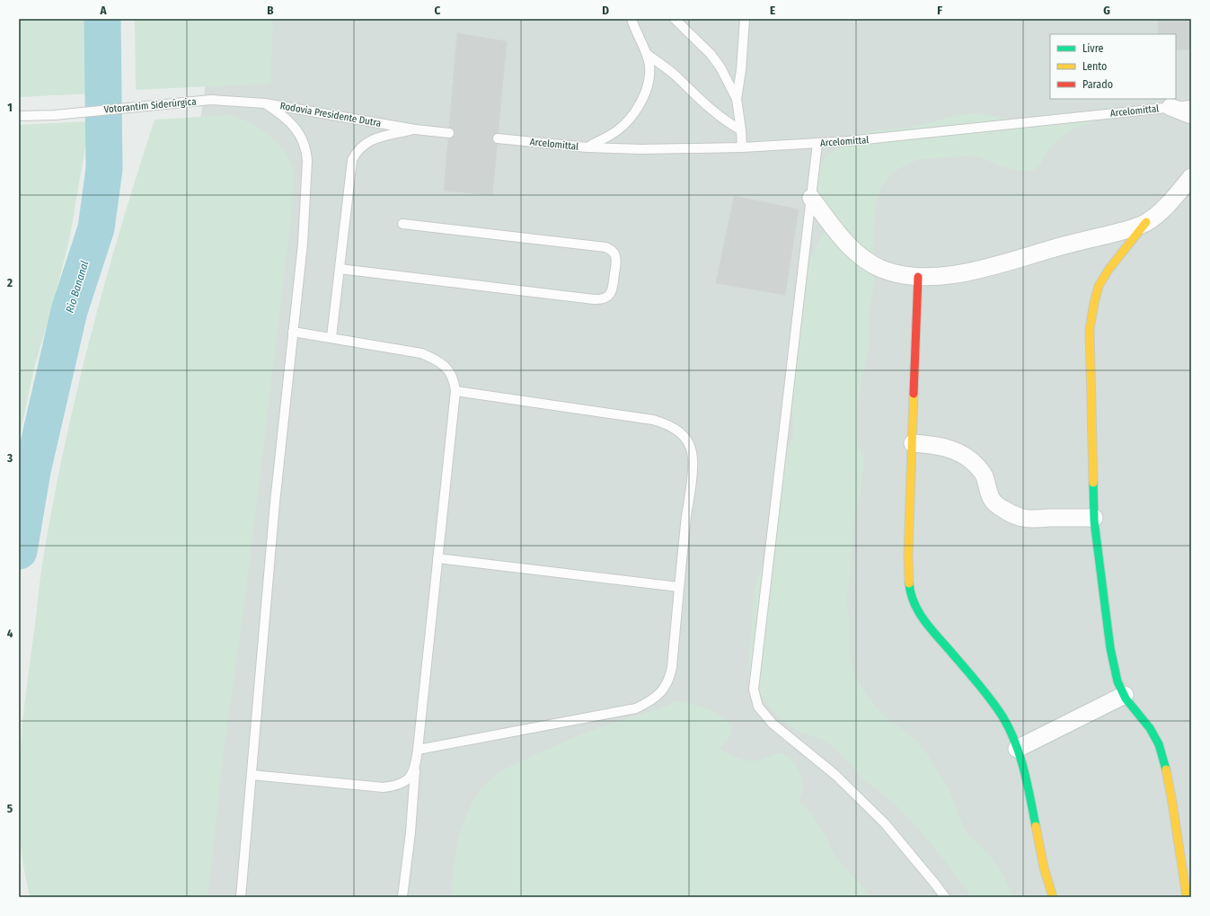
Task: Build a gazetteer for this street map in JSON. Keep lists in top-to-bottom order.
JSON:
{
  "streets": {
    "lane": ["Votorantim Siderúrgica", "Arcelomittal", "Rodovia Presidente Dutra"]
  },
  "crossings": [
    ["Votorantim Siderúrgica", "Rodovia Presidente Dutra"]
  ],
  "water": ["Rio Bananal"],
  "legend": ["Livre", "Lento", "Parado"],
  "grid": {
    "columns": [
      "A",
      "B",
      "C",
      "D",
      "E",
      "F",
      "G"
    ],
    "rows": [
      "1",
      "2",
      "3",
      "4",
      "5"
    ]
  }
}
